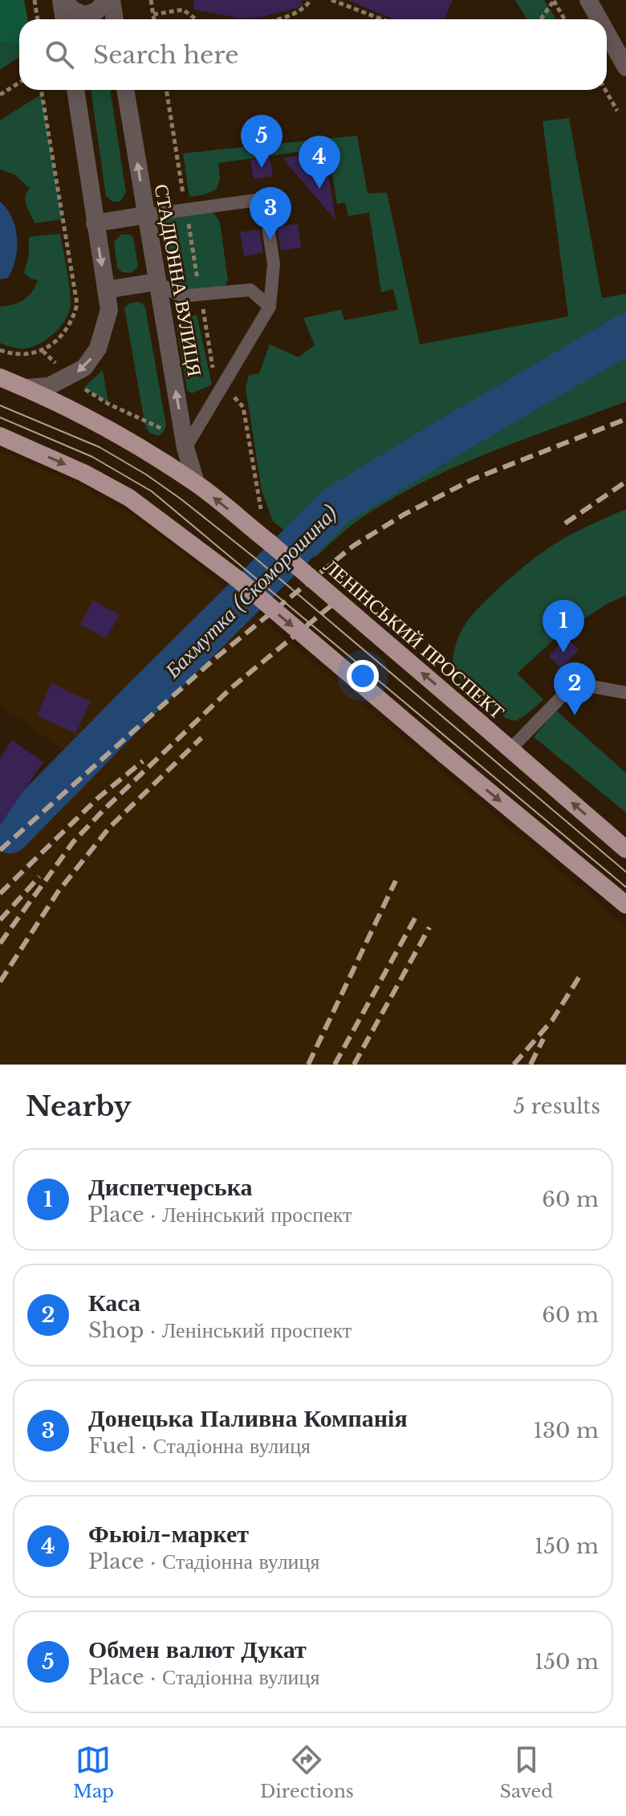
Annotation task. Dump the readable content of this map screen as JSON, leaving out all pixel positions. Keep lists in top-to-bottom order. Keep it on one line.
{"streets":{"main road":["ЛЕНІНСЬКИЙ ПРОСПЕКТ"],"street":["СТАДІОННА ВУЛИЦЯ"]},"crossings":[["СТАДІОННА ВУЛИЦЯ","ЛЕНІНСЬКИЙ ПРОСПЕКТ"]],"water":["Бахмутка (Скоморошина)"],"page":{"search":"Search here","pins":["5","4","3","1","2"],"heading":["Nearby","5 results"],"list":[{"mark":"1","name":"Диспетчерська","note":"Place · Ленінський проспект","value":"60 m"},{"mark":"2","name":"Каса","note":"Shop · Ленінський проспект","value":"60 m"},{"mark":"3","name":"Донецька Паливна Компанія","note":"Fuel · Стадіонна вулиця","value":"130 m"},{"mark":"4","name":"Фьюіл-маркет","note":"Place · Стадіонна вулиця","value":"150 m"},{"mark":"5","name":"Обмен валют Дукат","note":"Place · Стадіонна вулиця","value":"150 m"}],"nav":["Map","Directions","Saved"]}}
